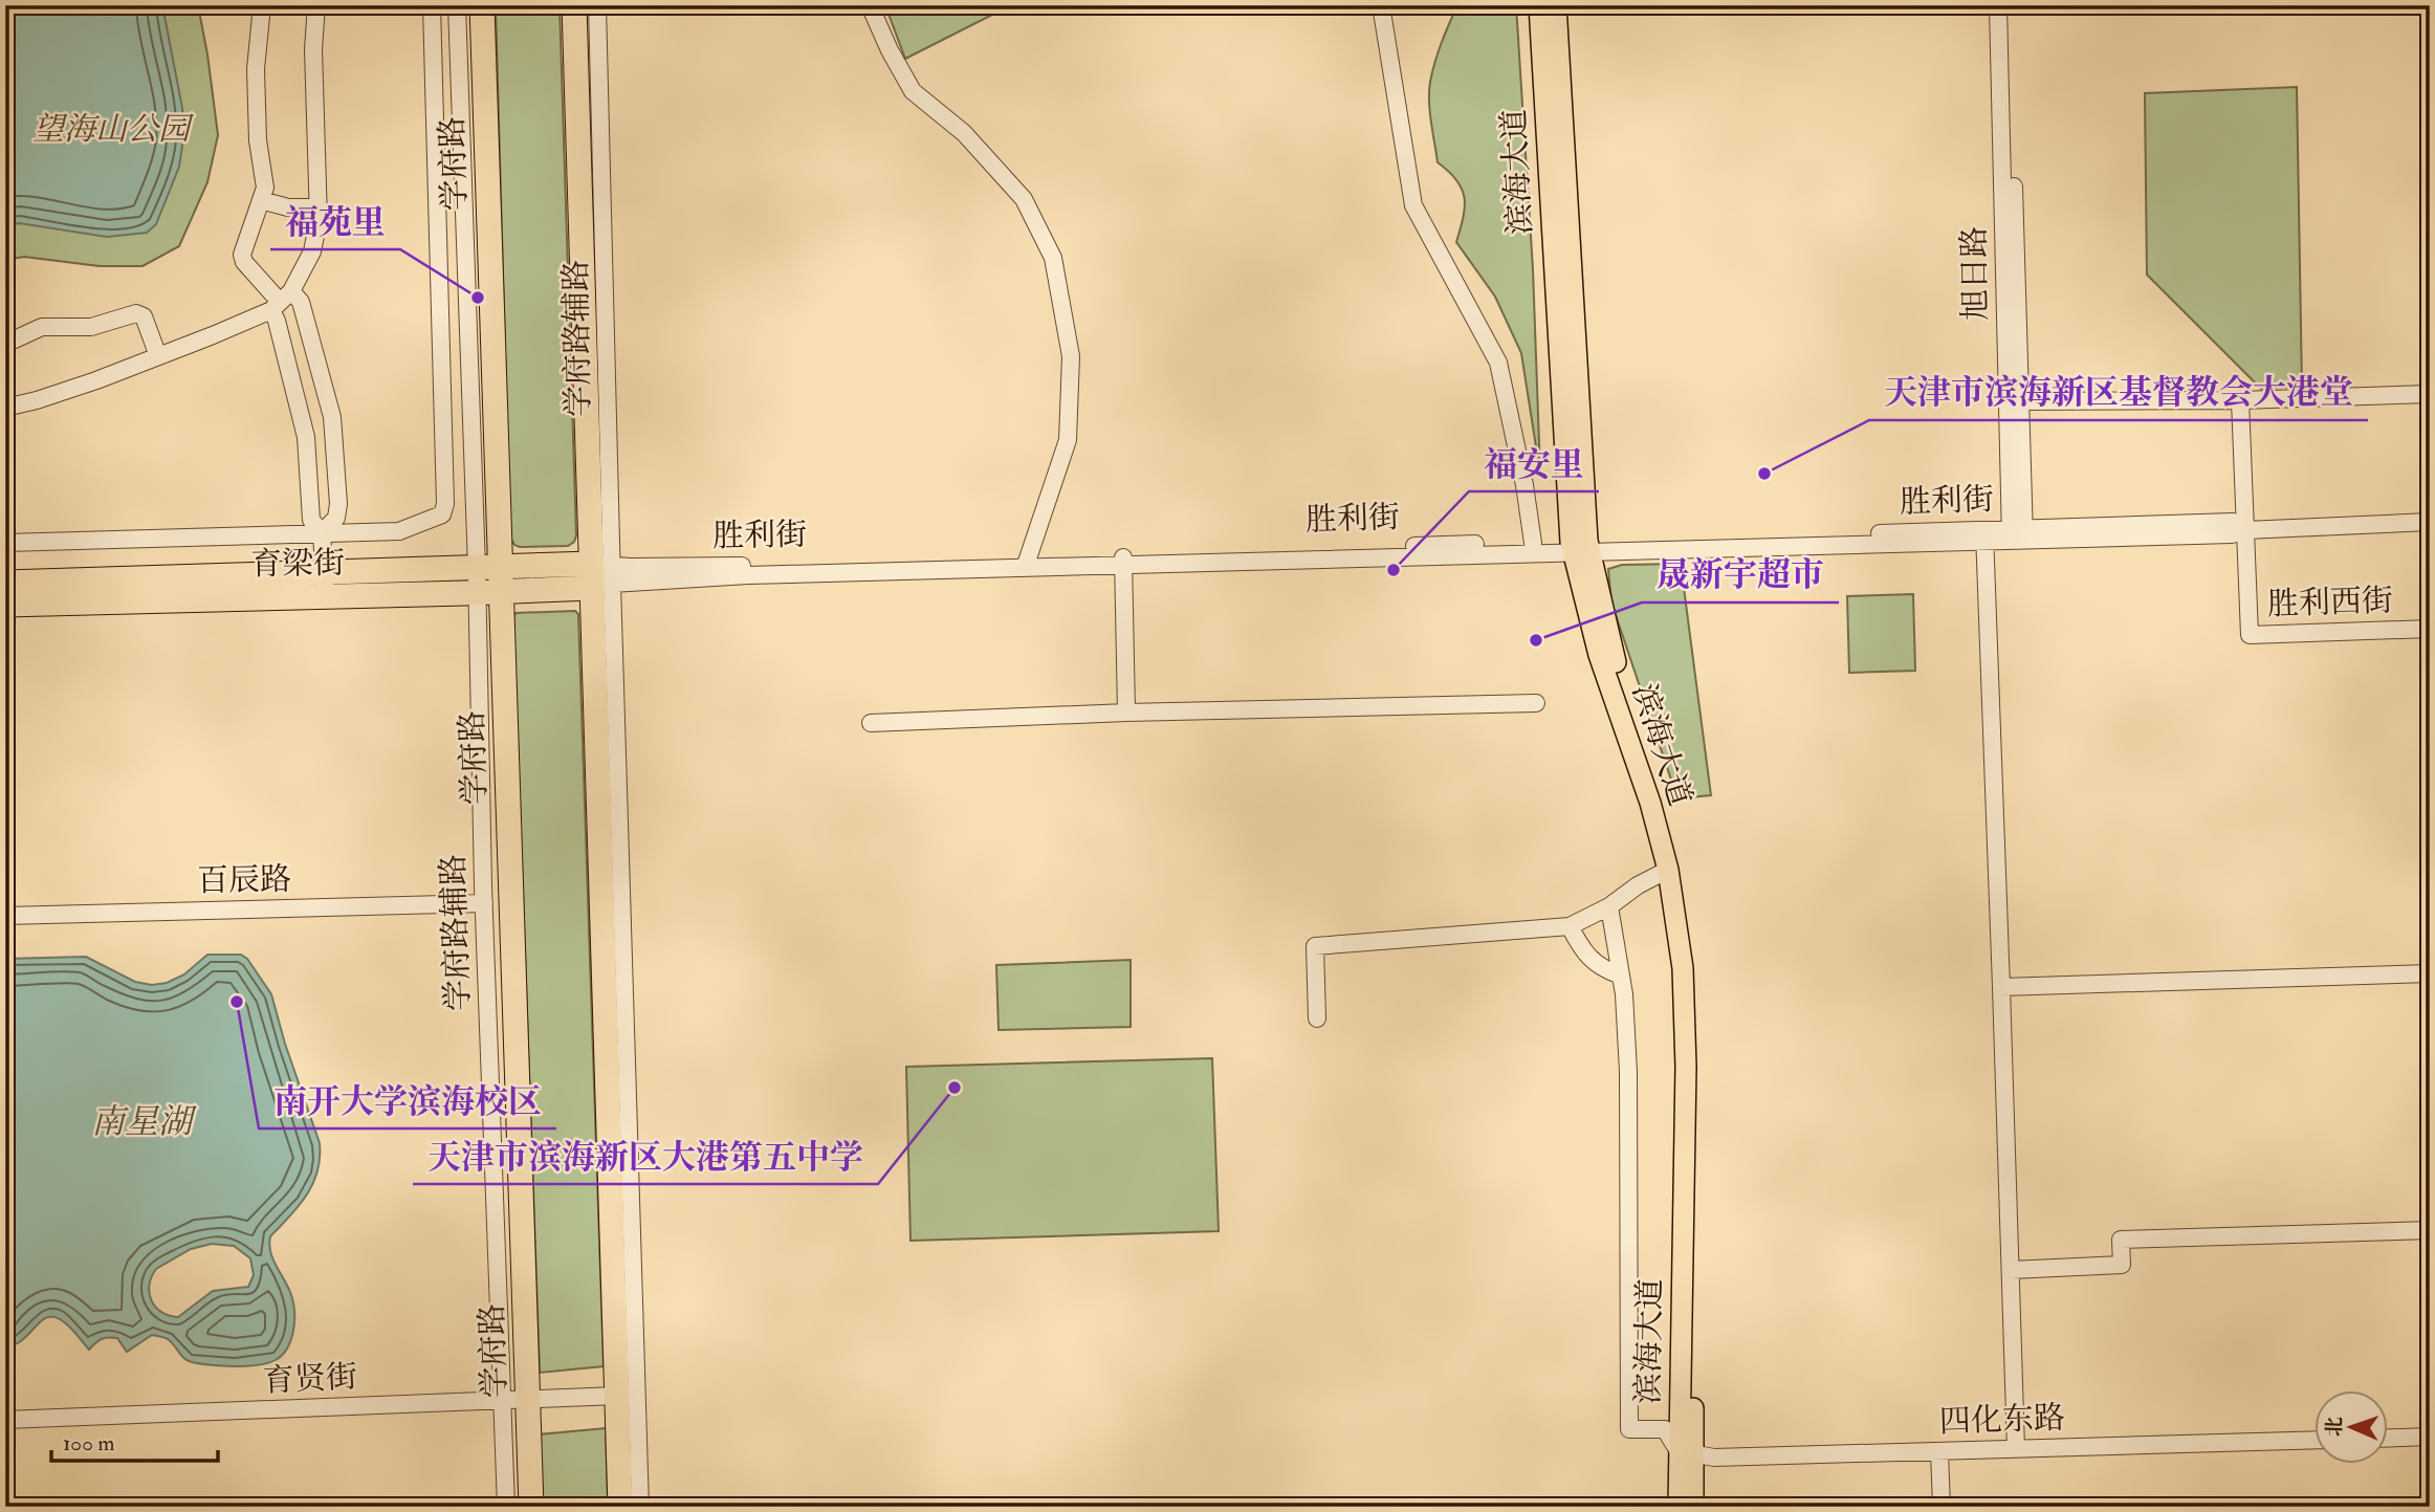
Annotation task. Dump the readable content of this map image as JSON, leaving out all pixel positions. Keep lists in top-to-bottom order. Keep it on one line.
{"streets":{"highway":["学府路","育梁街"],"main road":["滨海大道"],"street":["旭日路","学府路辅路","胜利街","胜利西街","百辰路","育贤街","四化东路"]},"crossings":[["学府路","学府路辅路"],["学府路","育梁街"],["学府路","育贤街"],["滨海大道","胜利街"],["滨海大道","四化东路"],["旭日路","胜利街"],["学府路辅路","胜利街"],["学府路辅路","育梁街"],["学府路辅路","百辰路"],["学府路辅路","育贤街"],["胜利街","育梁街"],["胜利街","胜利西街"]],"water":["南星湖"],"parks":["望海山公园"],"places":["福苑里","天津市滨海新区基督教会大港堂","福安里","晟新宇超市","南开大学滨海校区","天津市滨海新区大港第五中学"],"scale_bar":"100 m","north":"left"}
